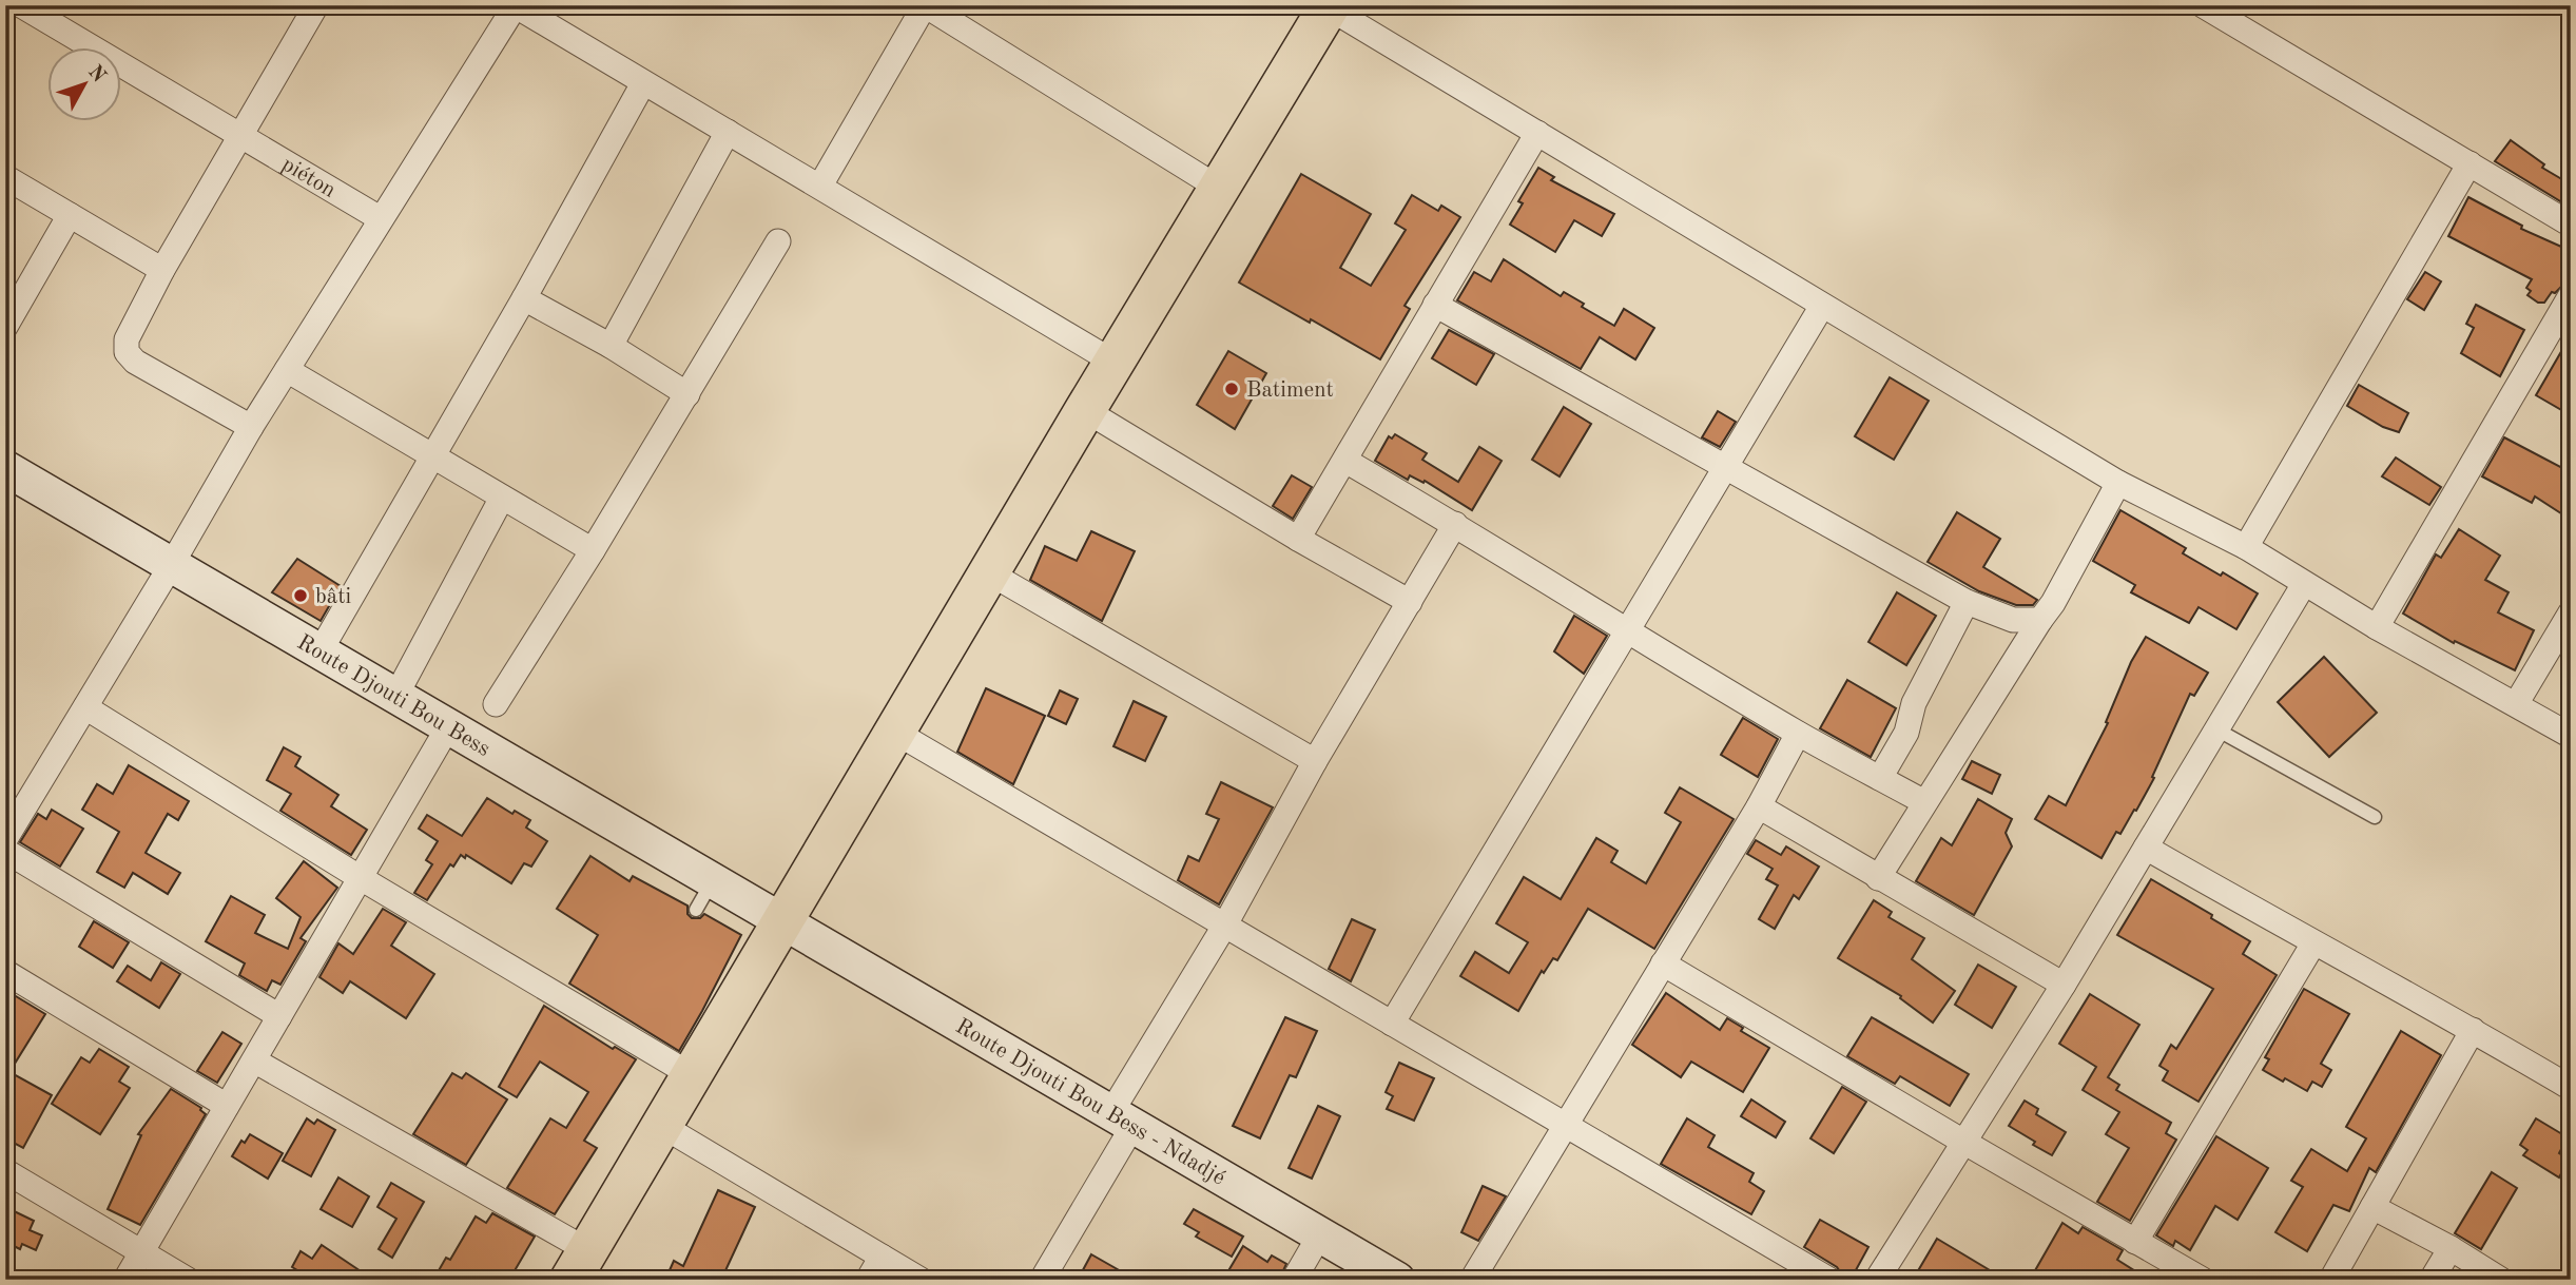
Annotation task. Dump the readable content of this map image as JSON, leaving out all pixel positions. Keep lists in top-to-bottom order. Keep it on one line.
{"streets":{"main road":["Route Djouti Bou Bess","Route Djouti Bou Bess - Ndadjé"],"street":["piéton"]},"crossings":[["Route Djouti Bou Bess","Route Djouti Bou Bess - Ndadjé"]],"places":["Batiment","bâti"],"north":"top right"}
